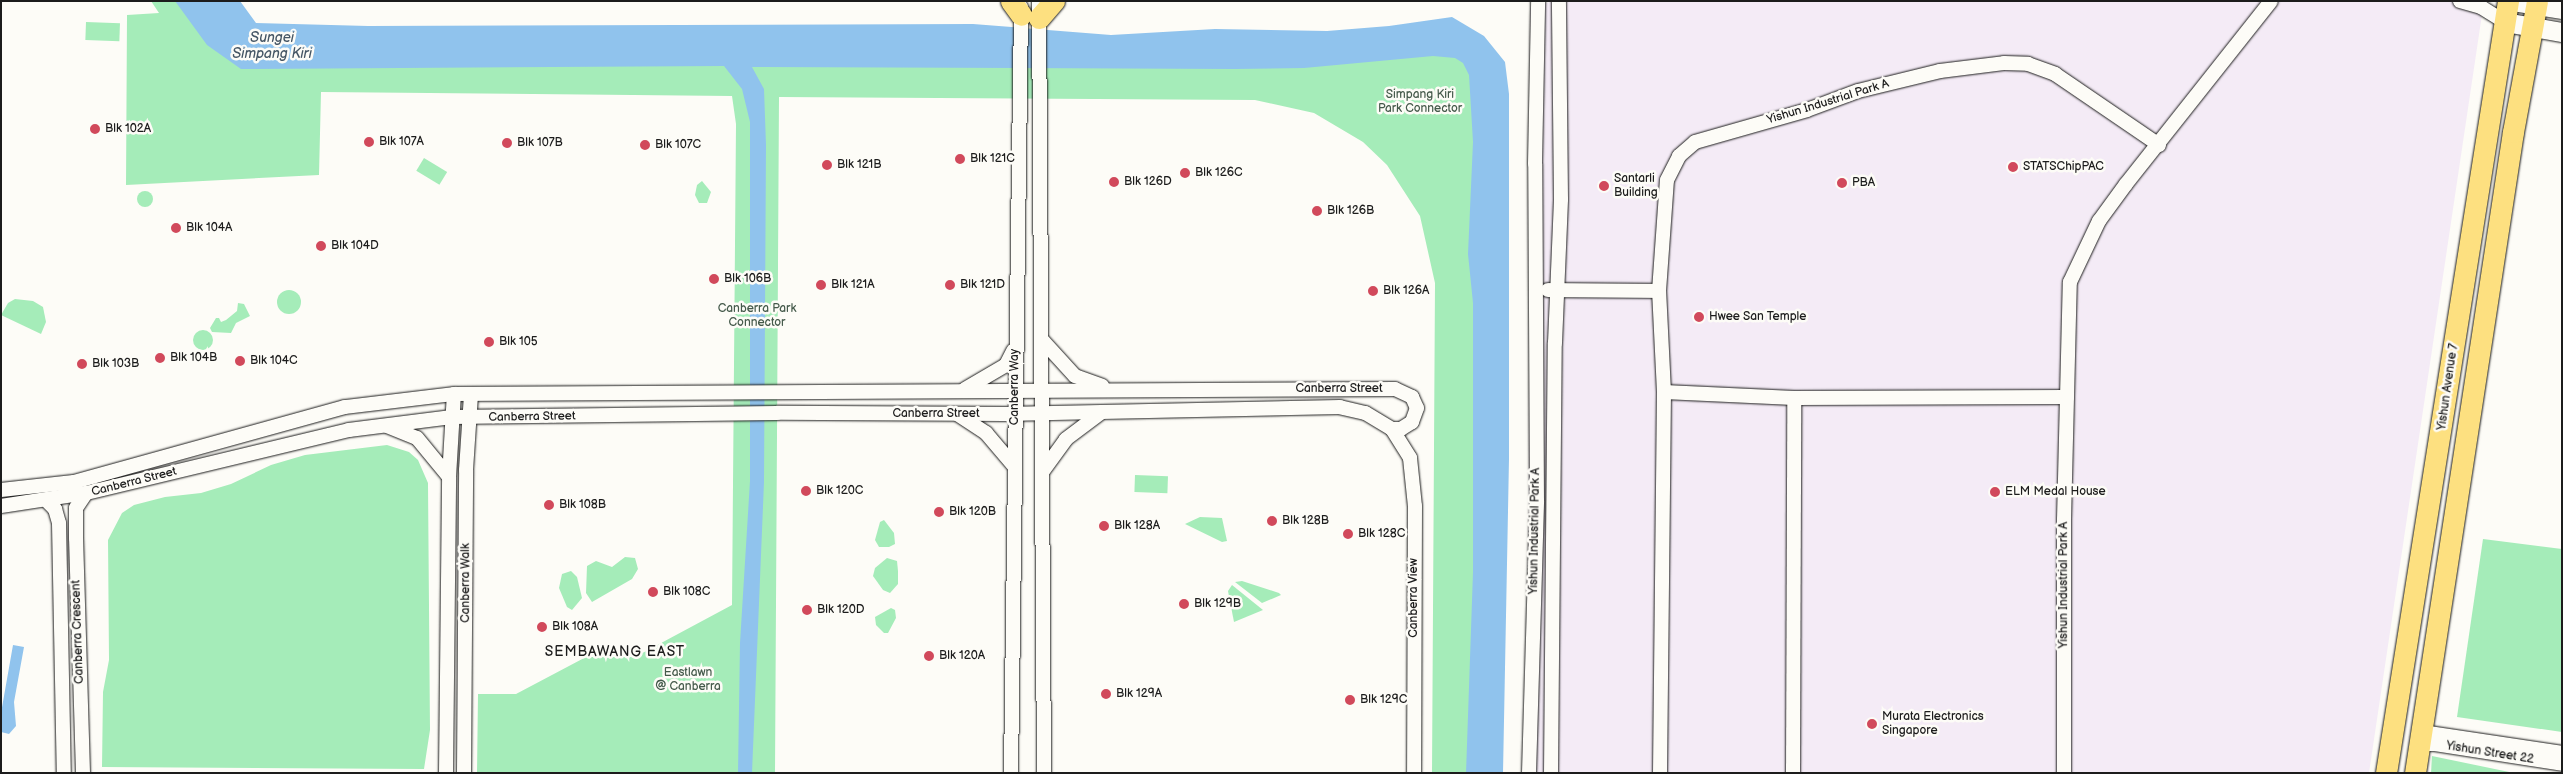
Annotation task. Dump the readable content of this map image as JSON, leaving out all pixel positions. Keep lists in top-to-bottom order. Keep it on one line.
{"streets":{"main road":["Yishun Avenue 7"],"street":["Yishun Industrial Park A","Canberra Way","Canberra Street","Canberra Walk","Canberra View","Canberra Crescent","Yishun Street 22"]},"crossings":[["Canberra Way","Canberra Street"],["Yishun Avenue 7","Yishun Street 22"],["Canberra Street","Canberra Walk"],["Canberra Street","Canberra View"],["Canberra Street","Canberra Crescent"]],"districts":["SEMBAWANG EAST"],"water":["Sungei Simpang Kiri"],"parks":["Simpang Kiri Park Connector","Canberra Park Connector","Eastlawn @ Canberra"],"places":["Blk 102A","Blk 107A","Blk 107B","Blk 107C","Blk 121C","Blk 121B","STATSChipPAC","Blk 126C","Blk 126D","PBA","Santarli Building","Blk 126B","Blk 104A","Blk 104D","Blk 106B","Blk 121A","Blk 121D","Blk 126A","Hwee San Temple","Blk 105","Blk 104B","Blk 104C","Blk 103B","Blk 120C","ELM Medal House","Blk 108B","Blk 120B","Blk 128B","Blk 128A","Blk 128C","Blk 108C","Blk 129B","Blk 120D","Blk 108A","Blk 120A","Blk 129A","Blk 129C","Murata Electronics Singapore"]}
